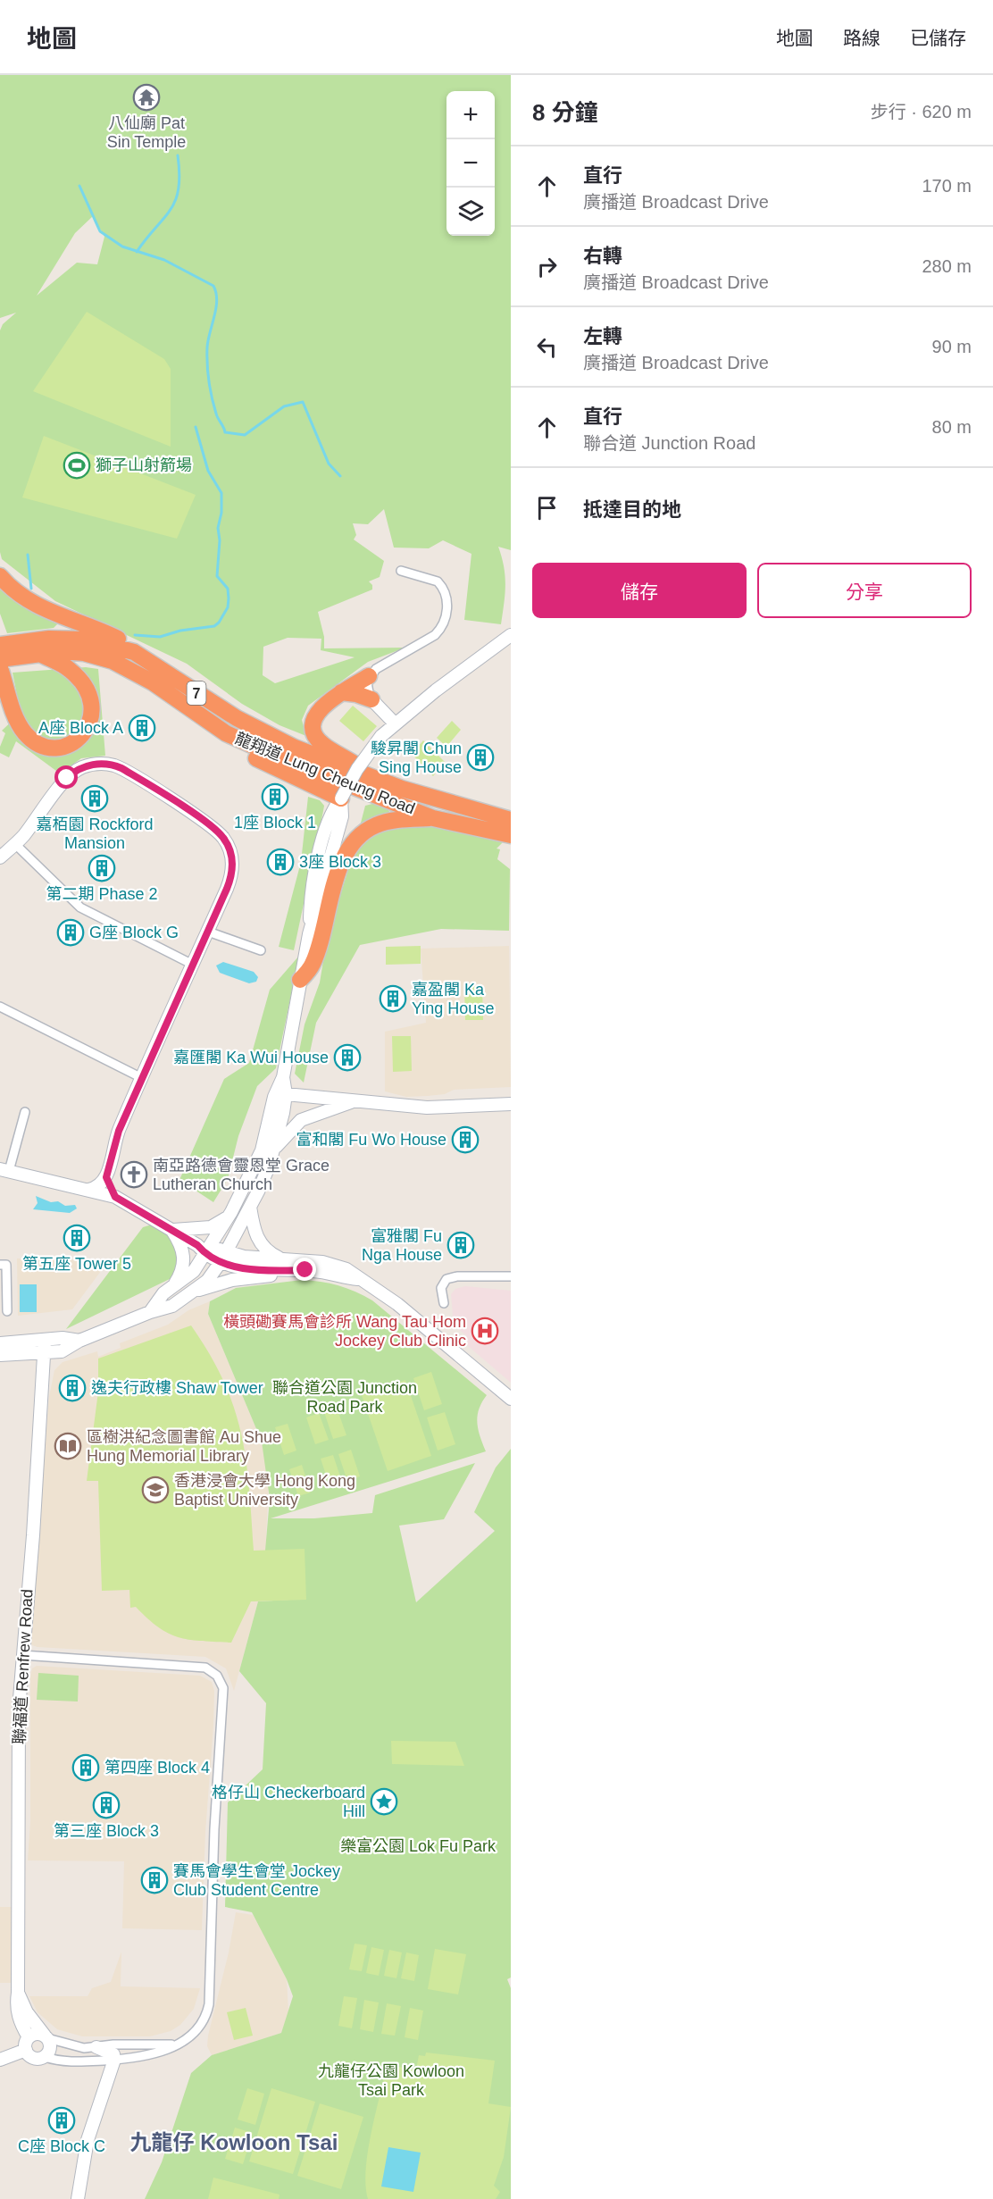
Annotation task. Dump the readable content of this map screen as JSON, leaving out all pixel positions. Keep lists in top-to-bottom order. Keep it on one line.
{"streets":{"highway":["7","龍翔道 Lung Cheung Road"],"street":["聯福道 Renfrew Road"]},"districts":["九龍仔 Kowloon Tsai"],"parks":["聯合道公園 Junction Road Park","樂富公園 Lok Fu Park","九龍仔公園 Kowloon Tsai Park"],"places":{"temple":["八仙廟 Pat Sin Temple"],"sports":["獅子山射箭場"],"building":["A座 Block A","駿昇閣 Chun Sing House","1座 Block 1","嘉栢園 Rockford Mansion","3座 Block 3","第二期 Phase 2","G座 Block G","嘉盈閣 Ka Ying House","嘉匯閣 Ka Wui House","富和閣 Fu Wo House","第五座 Tower 5","富雅閣 Fu Nga House","逸夫行政樓 Shaw Tower","第四座 Block 4","第三座 Block 3","賽馬會學生會堂 Jockey Club Student Centre","C座 Block C"],"church":["南亞路德會靈恩堂 Grace Lutheran Church"],"hospital":["橫頭磡賽馬會診所 Wang Tau Hom Jockey Club Clinic"],"library":["區樹洪紀念圖書館 Au Shue Hung Memorial Library"],"school or university":["香港浸會大學 Hong Kong Baptist University"],"place":["格仔山 Checkerboard Hill"]},"page":{"header":"地圖","nav":["地圖","路線","已儲存"],"heading":["8 分鐘","步行 · 620 m"],"map_buttons":["+","−"],"list":[["直行","廣播道 Broadcast Drive","170 m"],["右轉","廣播道 Broadcast Drive","280 m"],["左轉","廣播道 Broadcast Drive","90 m"],["直行","聯合道 Junction Road","80 m"],"抵達目的地"],"buttons":["儲存","分享"]}}
